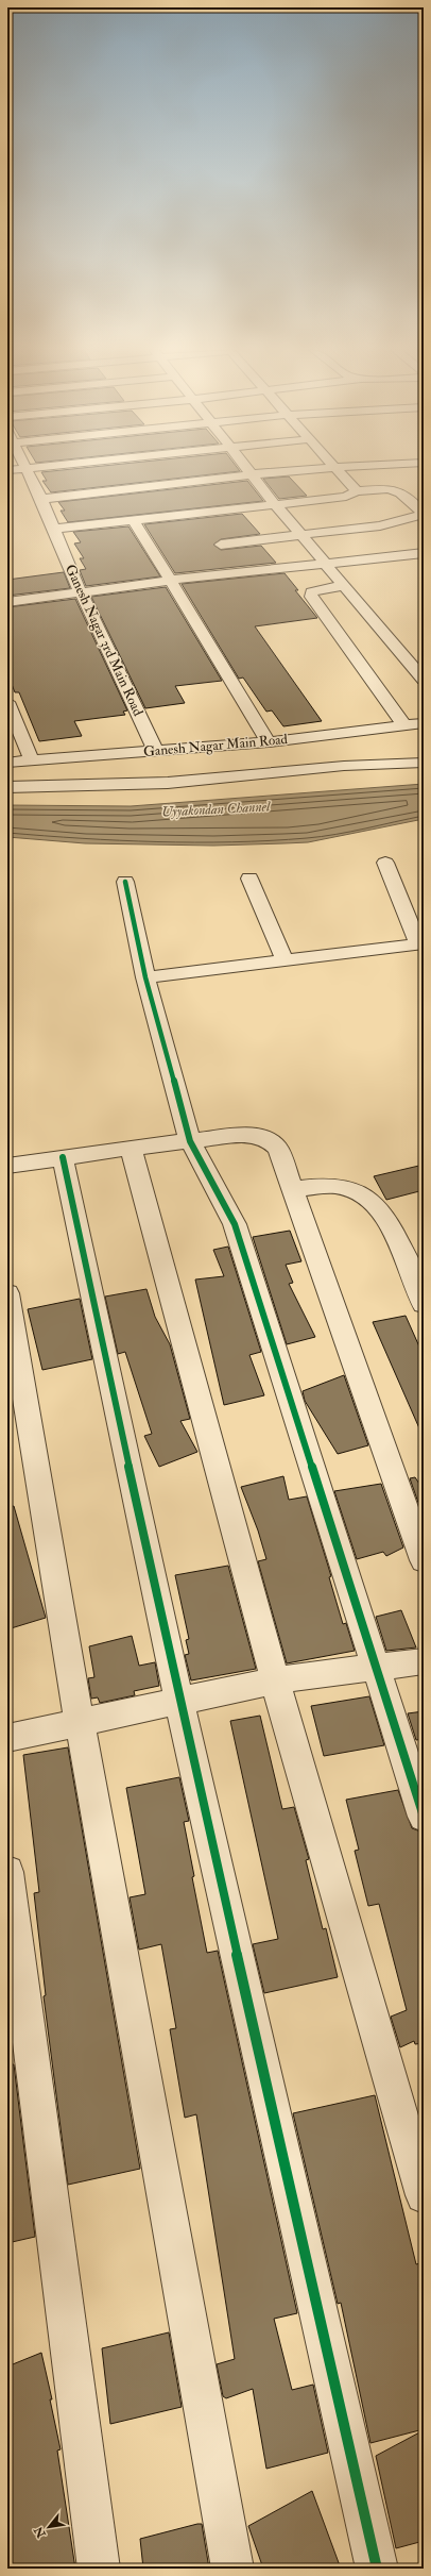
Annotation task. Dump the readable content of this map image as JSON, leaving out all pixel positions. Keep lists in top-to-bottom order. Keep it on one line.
{"streets":{"street":["Ganesh Nagar 3rd Main Road","Ganesh Nagar Main Road"]},"crossings":[["Ganesh Nagar 3rd Main Road","Ganesh Nagar Main Road"]],"water":["Uyyakondan Channel"],"north":"bottom left"}
